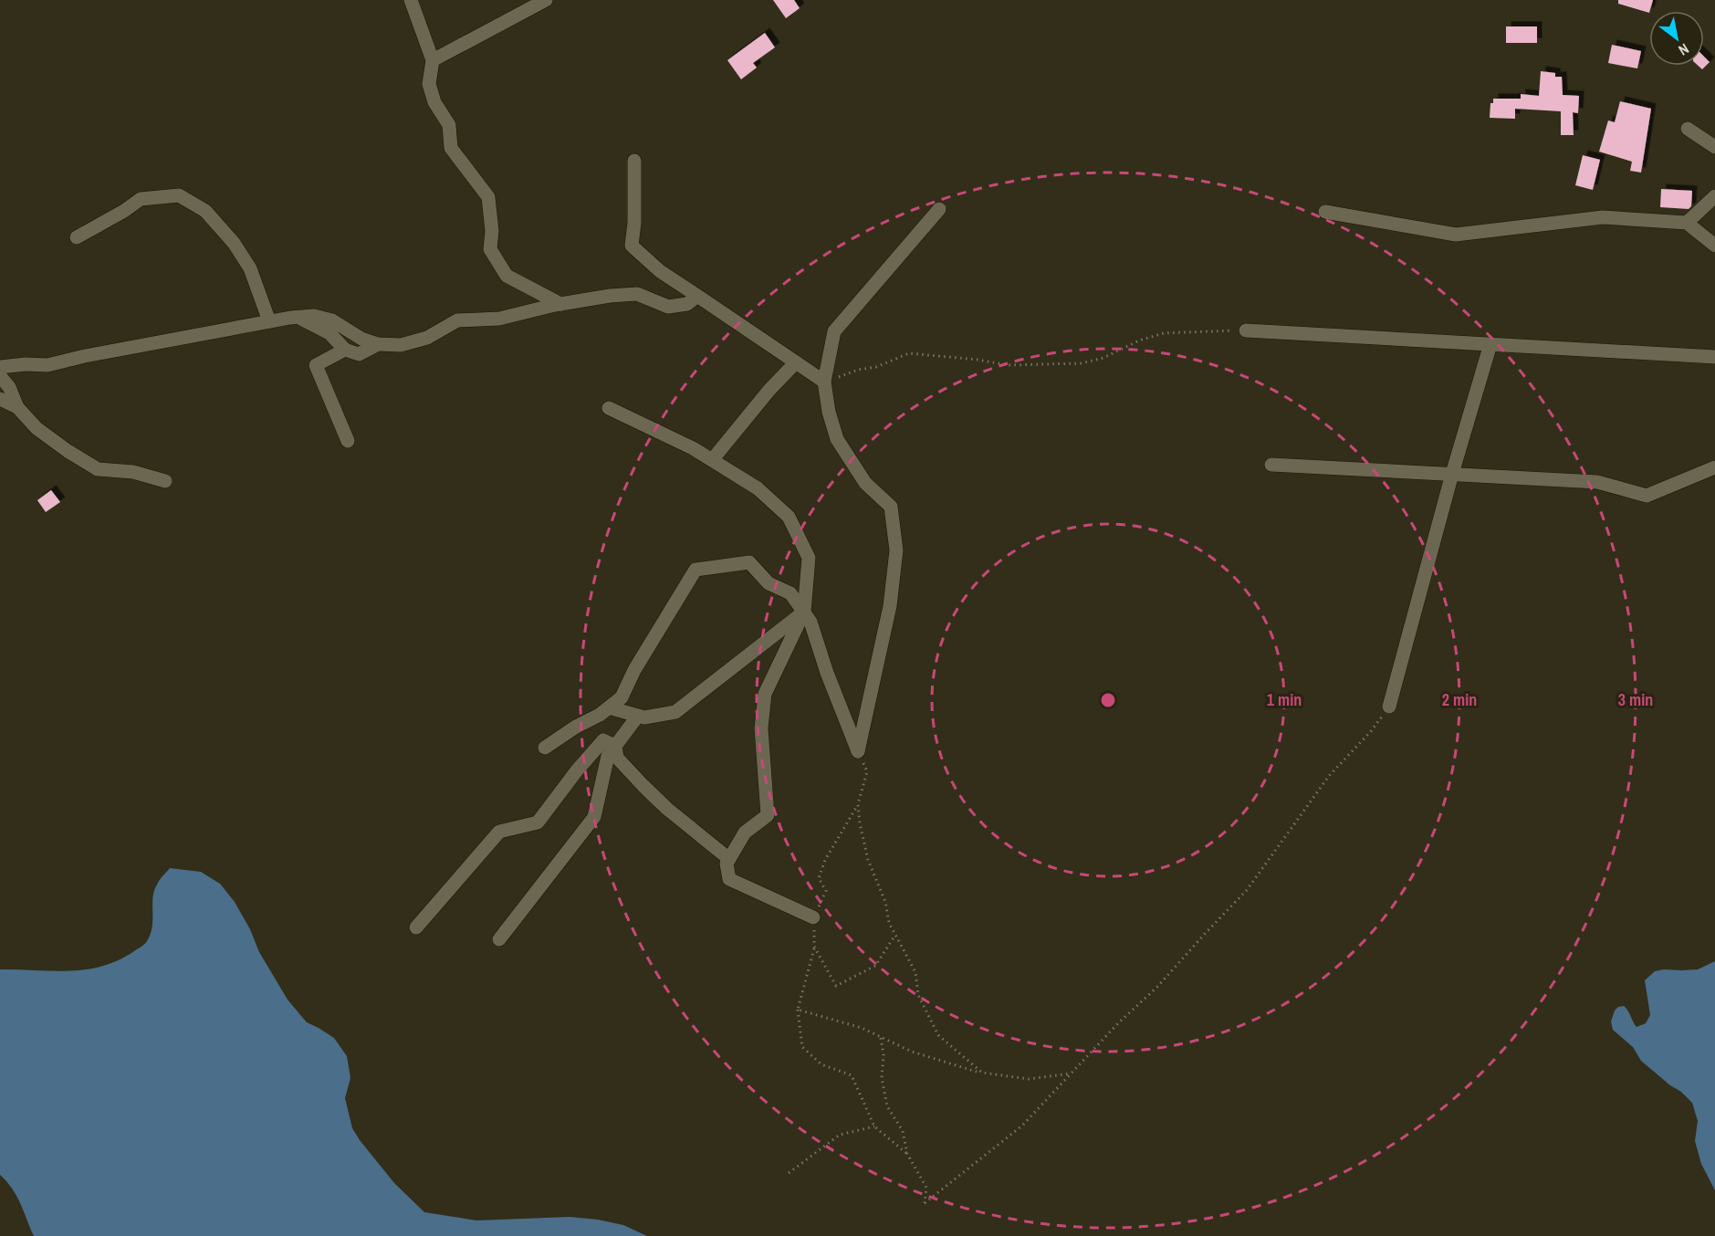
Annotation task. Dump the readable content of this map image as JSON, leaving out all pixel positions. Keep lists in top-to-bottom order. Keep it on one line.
{"north":"bottom right","rings":["1 min","2 min","3 min"]}
